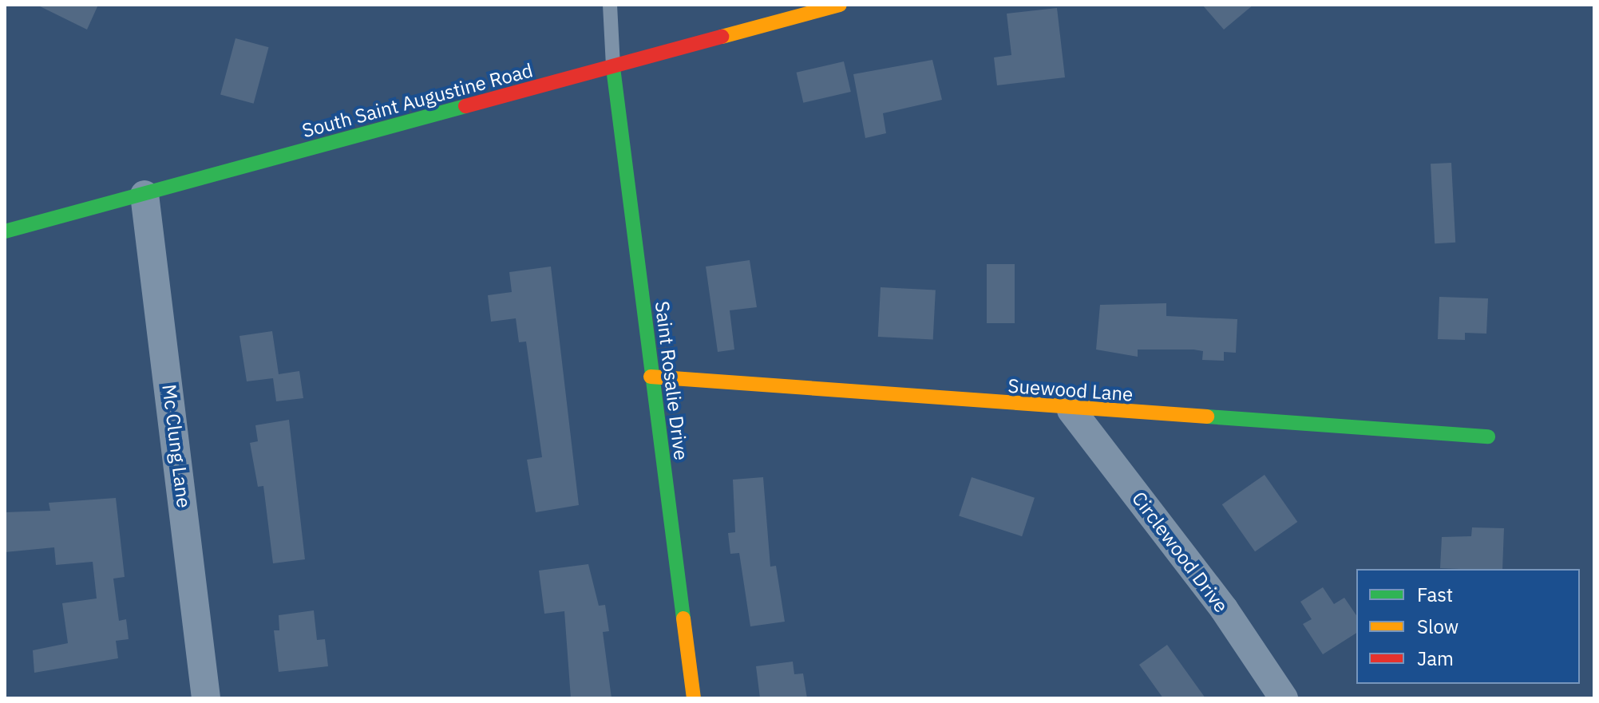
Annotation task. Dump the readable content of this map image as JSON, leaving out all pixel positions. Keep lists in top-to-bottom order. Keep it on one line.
{"streets":{"street":["South Saint Augustine Road","Saint Rosalie Drive","Suewood Lane","Mc Clung Lane","Circlewood Drive"]},"crossings":[["South Saint Augustine Road","Saint Rosalie Drive"],["South Saint Augustine Road","Mc Clung Lane"],["Saint Rosalie Drive","Suewood Lane"],["Suewood Lane","Circlewood Drive"]],"legend":["Fast","Slow","Jam"]}
